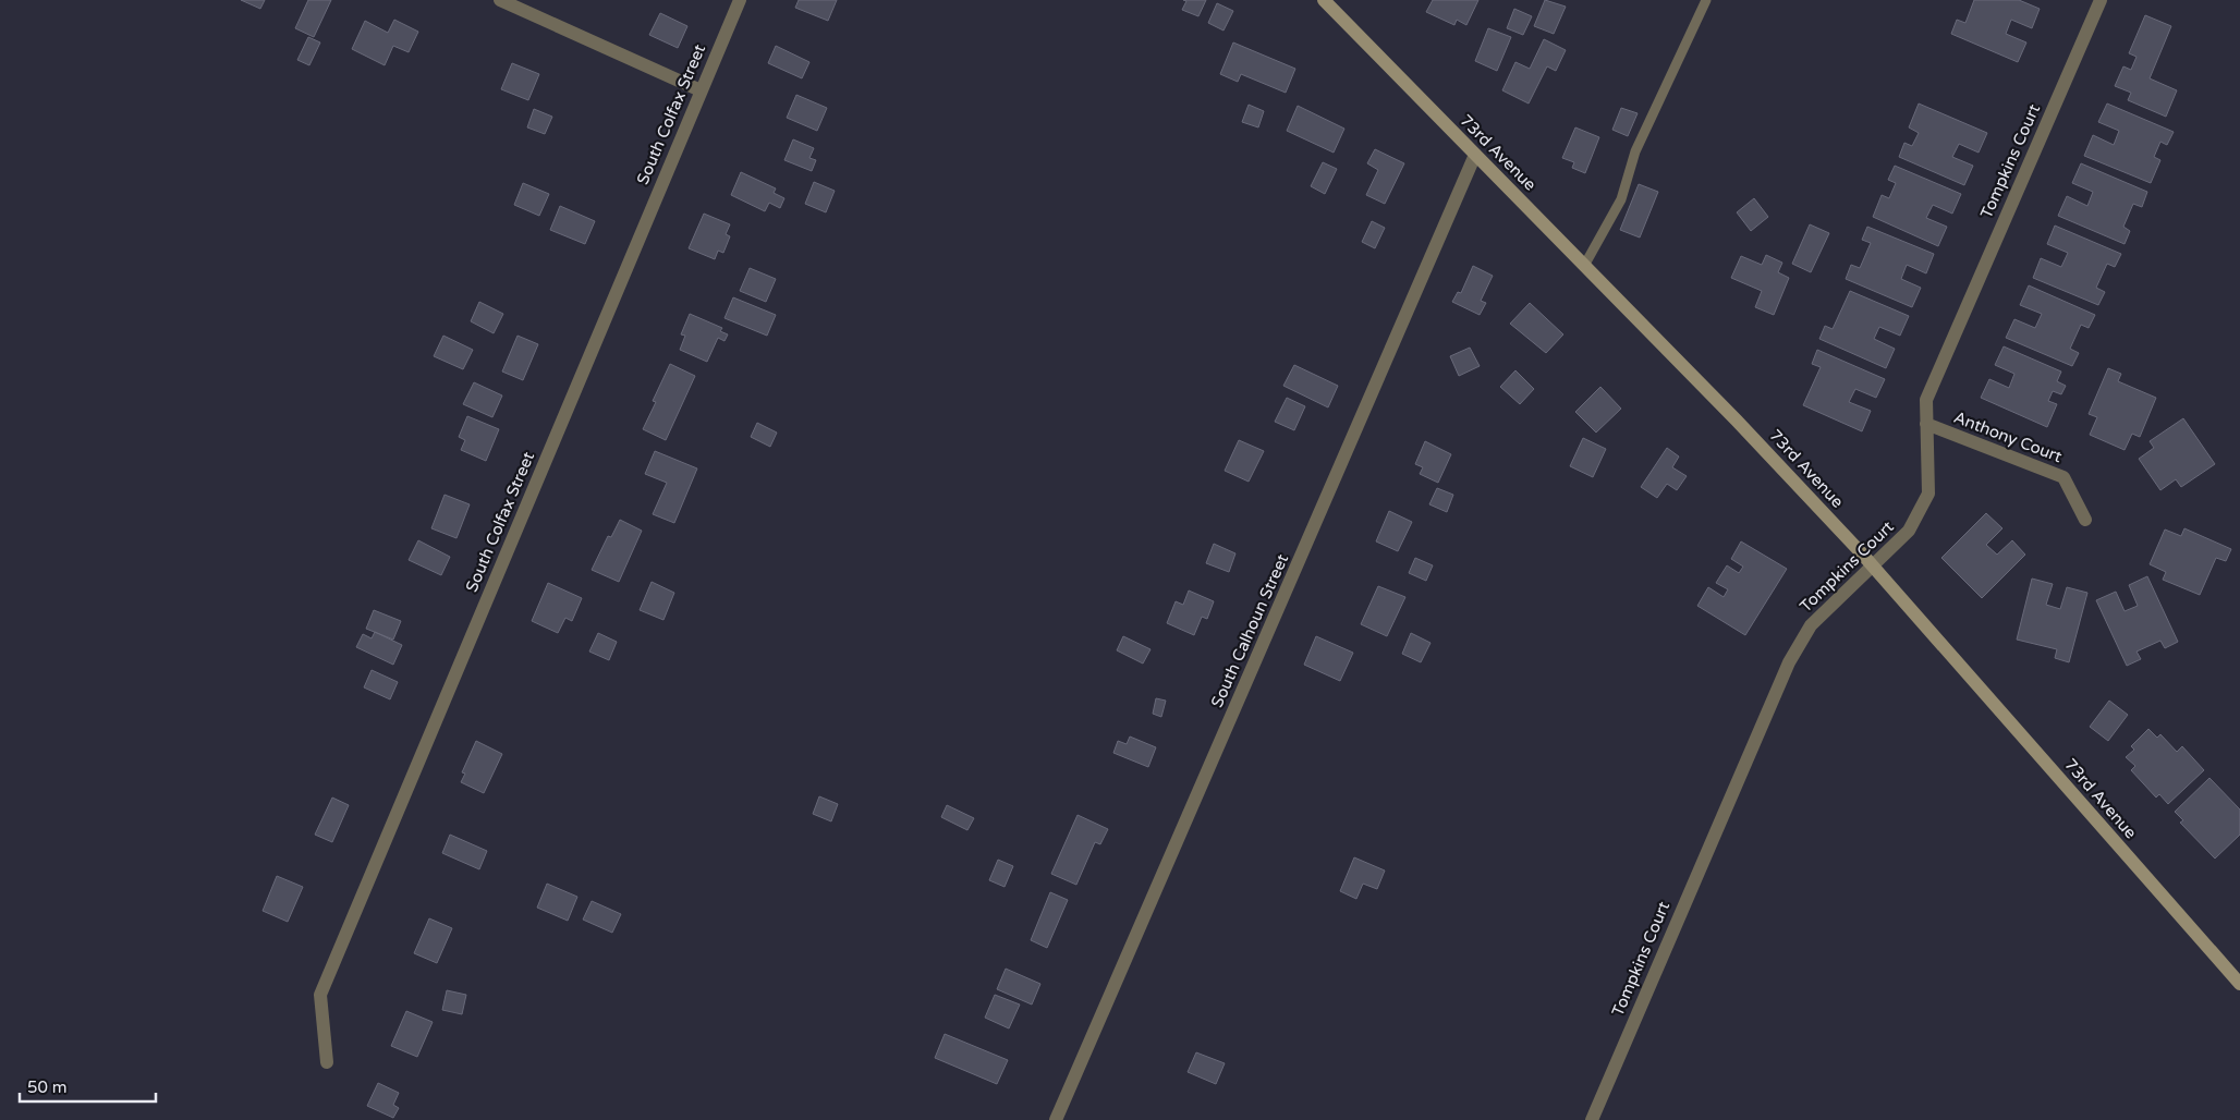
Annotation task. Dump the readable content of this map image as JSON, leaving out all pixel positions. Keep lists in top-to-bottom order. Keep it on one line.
{"streets":{"street":["South Colfax Street","73rd Avenue","Tompkins Court","Anthony Court","South Calhoun Street"]},"crossings":[["73rd Avenue","Tompkins Court"],["73rd Avenue","South Calhoun Street"],["Tompkins Court","Anthony Court"]],"scale_bar":"50 m"}
